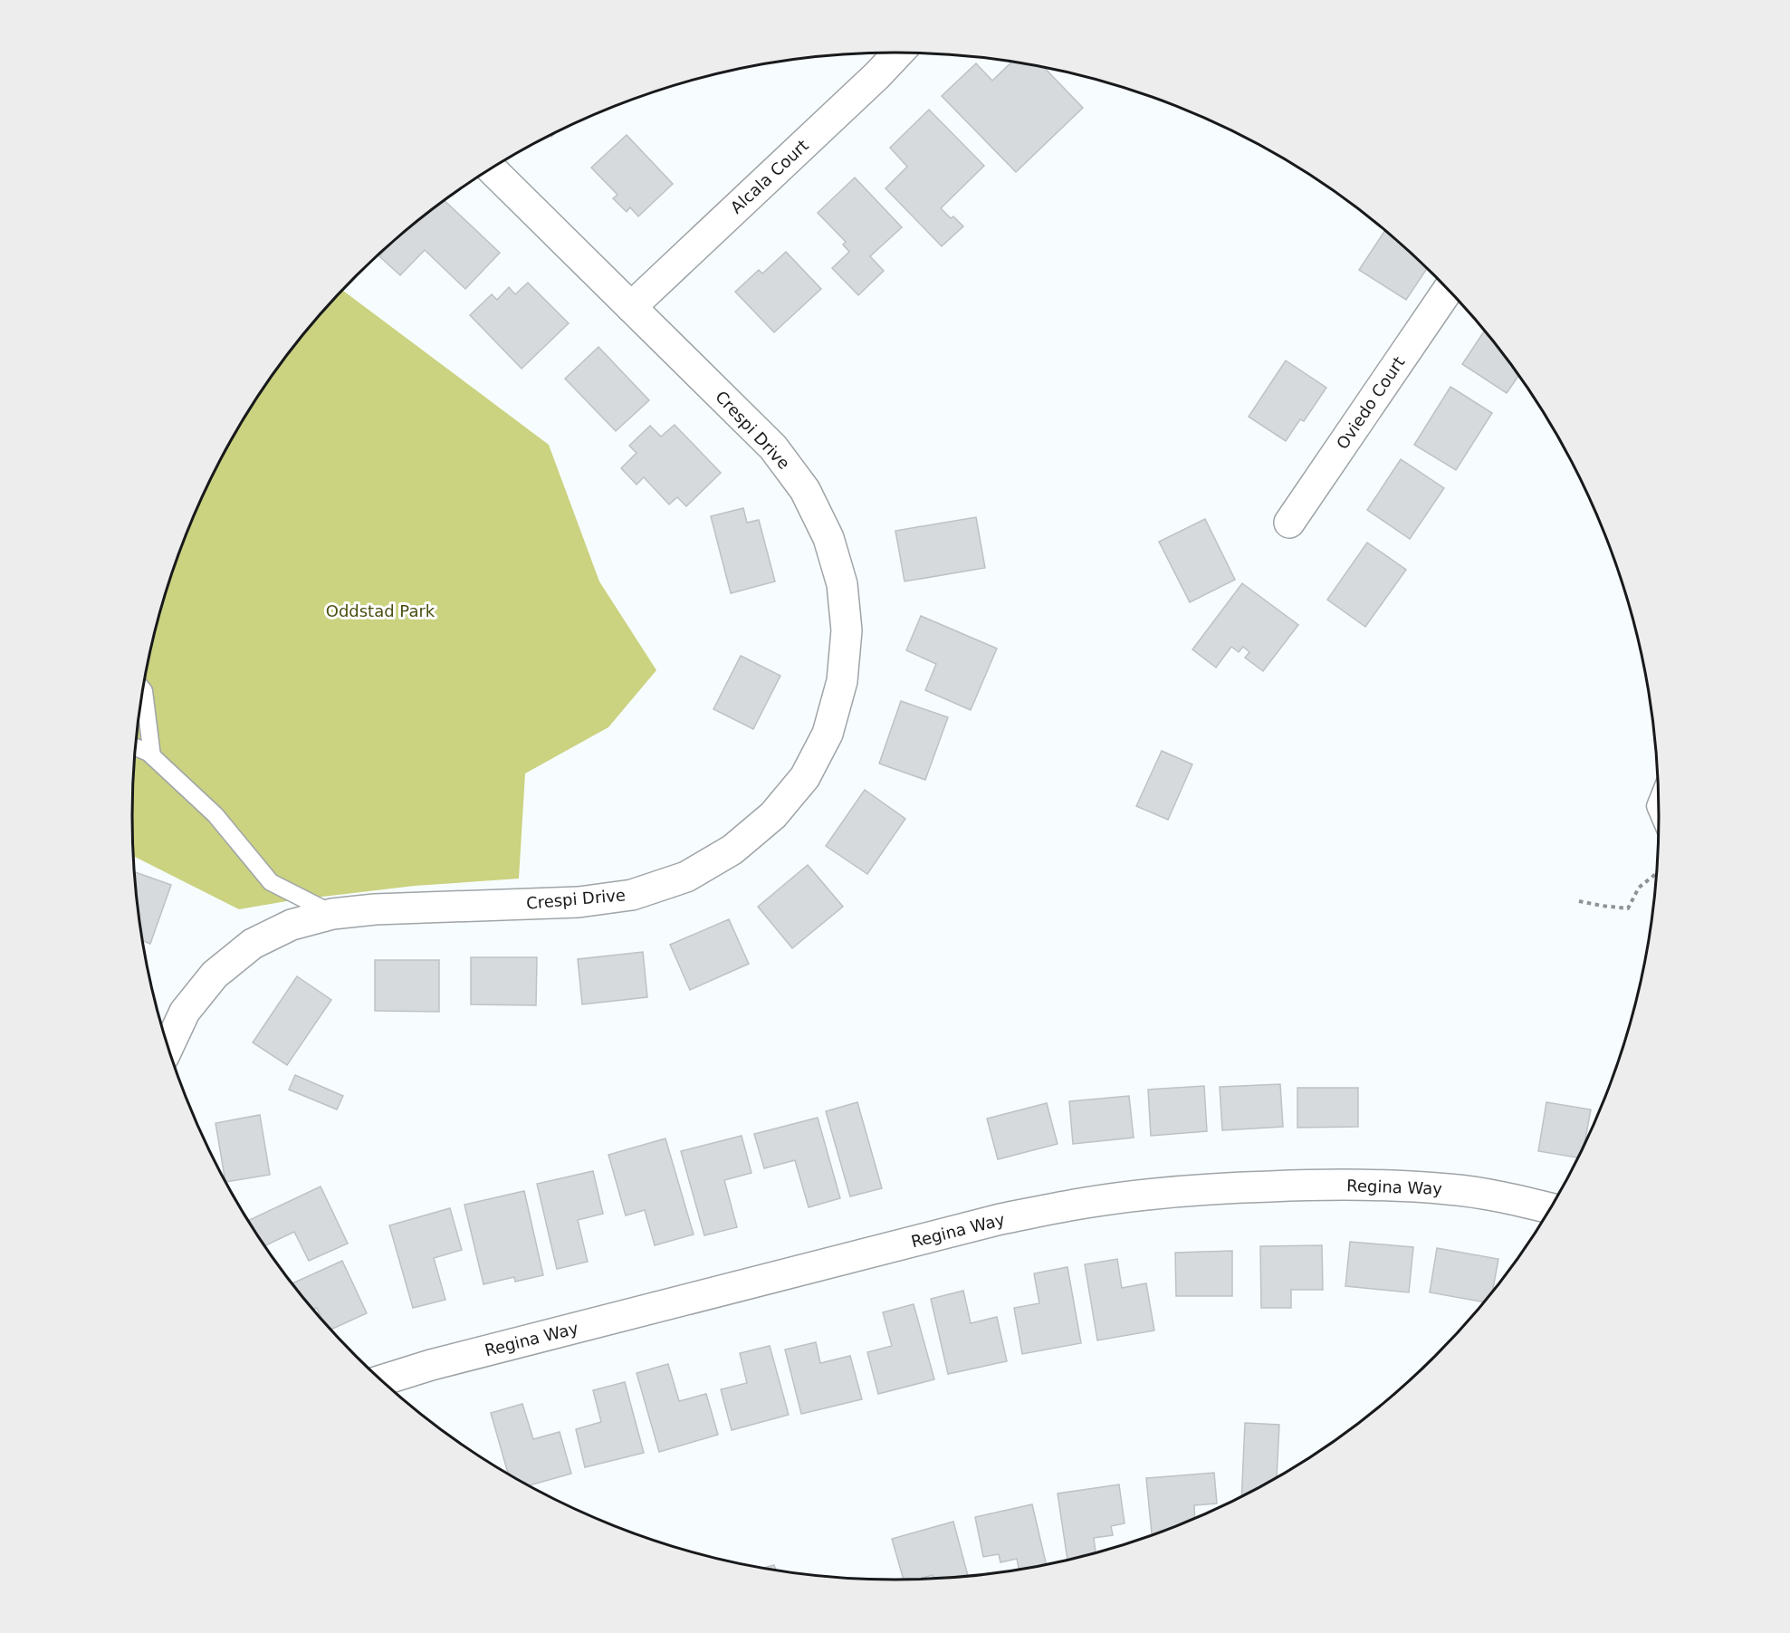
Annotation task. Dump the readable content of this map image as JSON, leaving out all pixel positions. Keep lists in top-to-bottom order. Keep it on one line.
{"streets":{"street":["Alcala Court","Oviedo Court","Crespi Drive","Regina Way"]},"crossings":[["Alcala Court","Crespi Drive"]],"parks":["Oddstad Park"]}
